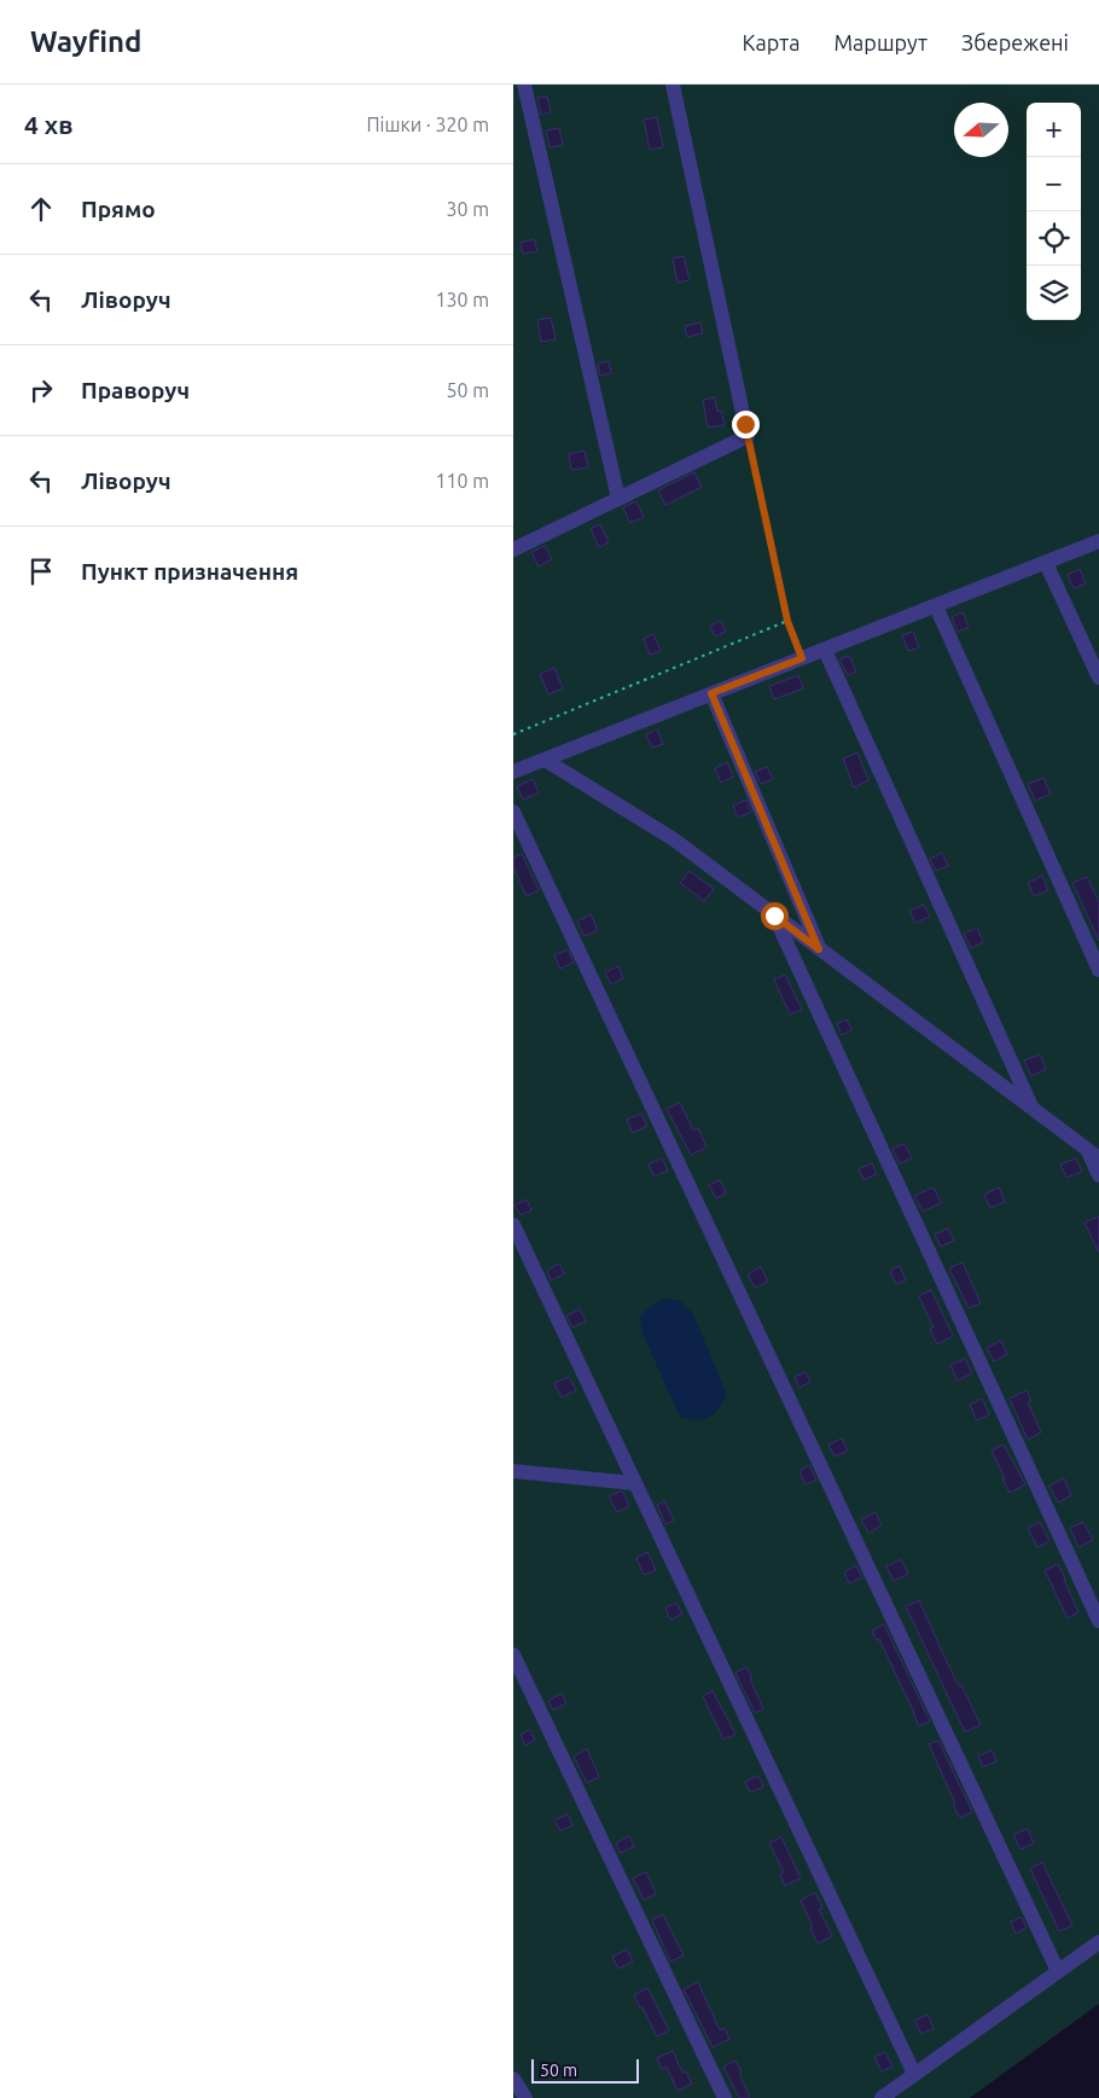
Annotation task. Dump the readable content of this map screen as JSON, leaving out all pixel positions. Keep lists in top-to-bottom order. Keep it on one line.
{"scale_bar":"50 m","north":"left","page":{"header":"Wayfind","nav":["Карта","Маршрут","Збережені"],"heading":["4 хв","Пішки · 320 m"],"map_buttons":["+","−"],"list":[["Прямо","30 m"],["Ліворуч","130 m"],["Праворуч","50 m"],["Ліворуч","110 m"],"Пункт призначення"],"scale":"50 m"}}
